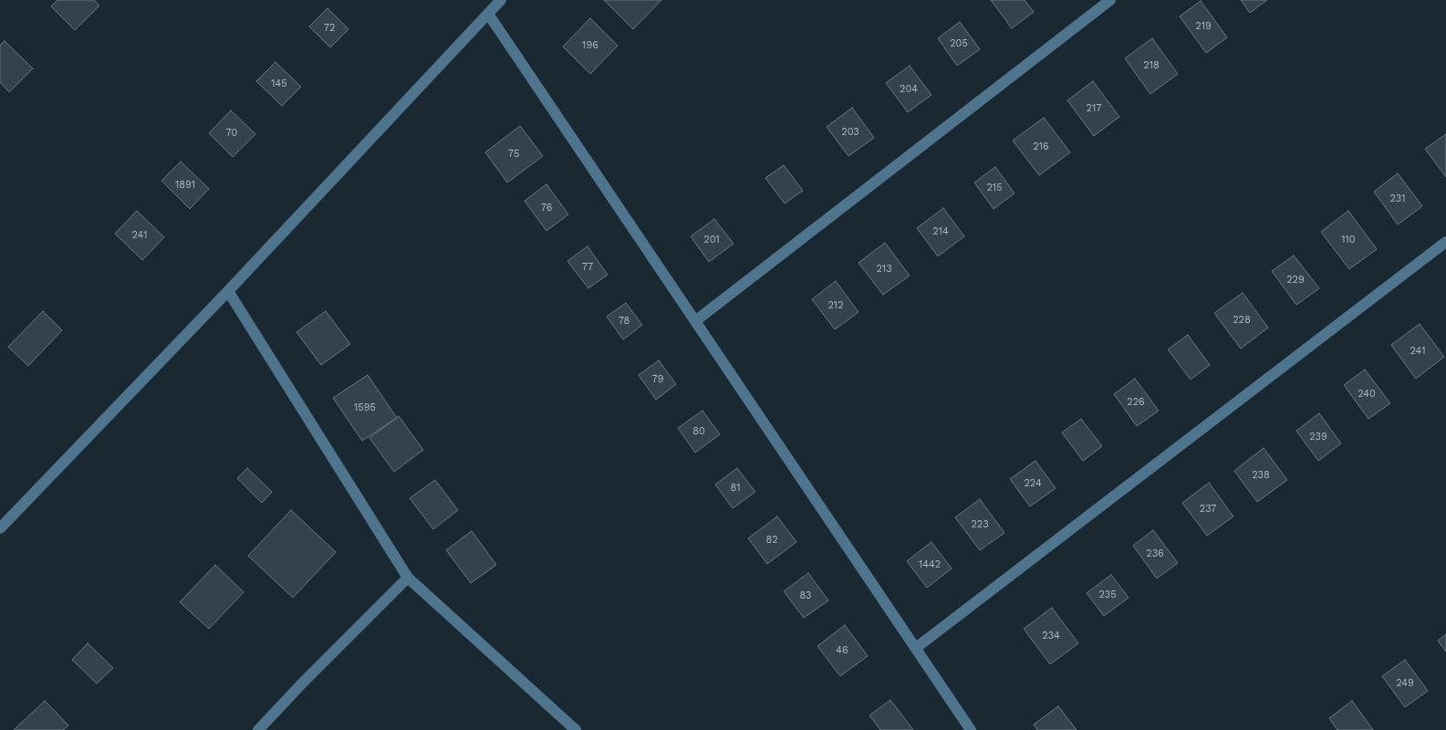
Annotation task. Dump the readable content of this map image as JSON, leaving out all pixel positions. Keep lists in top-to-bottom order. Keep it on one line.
{"house_numbers":["219","72","205","196","218","145","204","217","203","70","216","75","1891","215","231","76","214","241","201","110","77","213","229","212","228","78","241","79","240","226","1595","80","239","238","224","81","237","223","82","236","1442","235","83","234","46","249"]}
